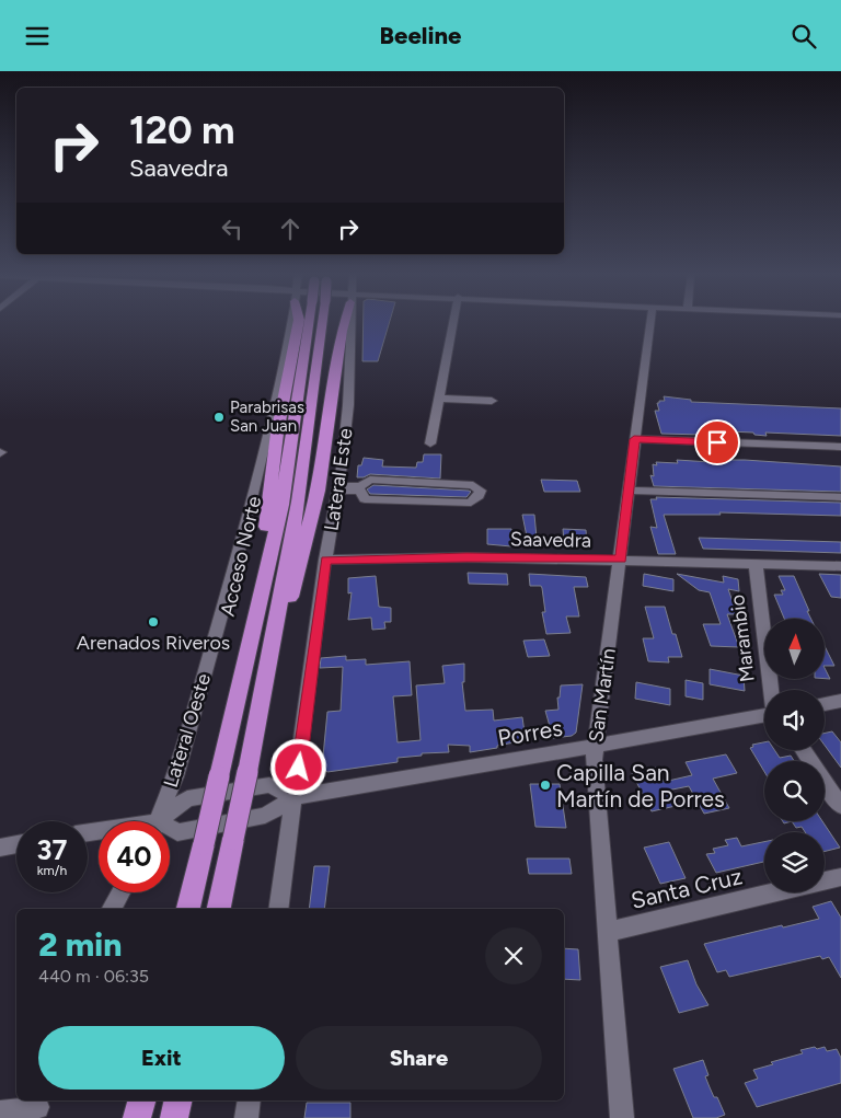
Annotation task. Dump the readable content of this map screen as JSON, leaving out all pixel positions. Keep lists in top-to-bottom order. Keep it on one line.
{"streets":{"highway":["Acceso Norte"],"street":["Lateral Este","Saavedra","Marambio","San Martín","Lateral Oeste","Porres","Santa Cruz"]},"crossings":[["Lateral Este","Saavedra"],["Lateral Este","Porres"],["Saavedra","Marambio"],["Saavedra","San Martín"],["San Martín","Porres"],["San Martín","Santa Cruz"]],"places":["Parabrisas San Juan","Arenados Riveros","Capilla San Martín de Porres"],"north":"top","page":{"header":"Beeline","turn":["120 m","Saavedra"],"speed":"37 km/h","limit":"40","heading":["2 min","440 m · 06:35"],"buttons":["Exit","Share"]}}
